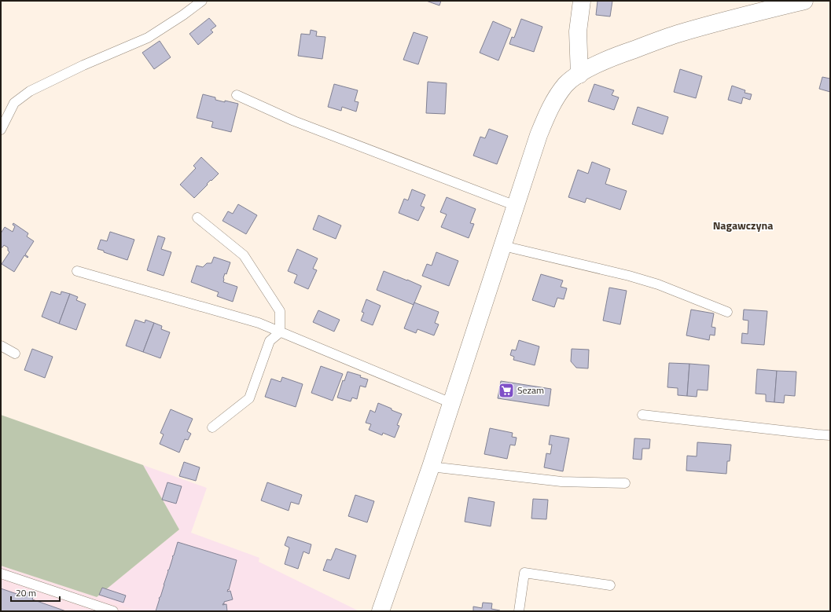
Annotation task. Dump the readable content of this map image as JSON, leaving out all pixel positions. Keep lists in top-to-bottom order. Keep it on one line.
{"districts":["Nagawczyna"],"places":{"supermarket":["Sezam"]},"scale_bar":"20 m"}
